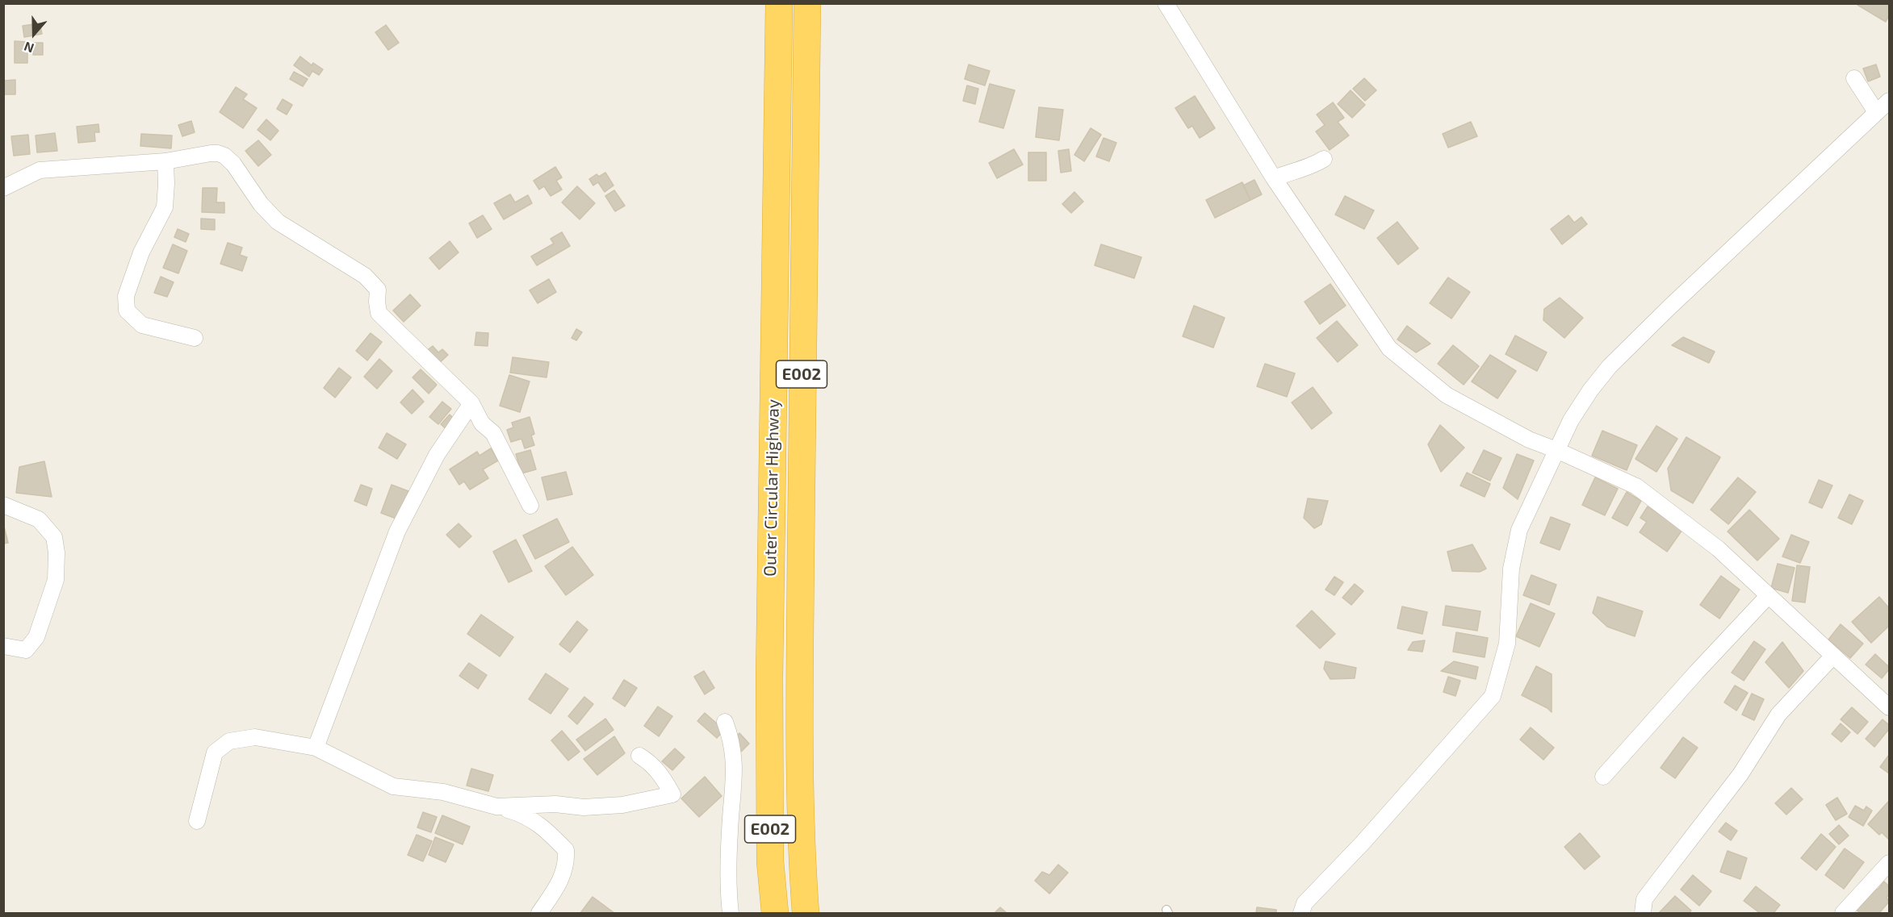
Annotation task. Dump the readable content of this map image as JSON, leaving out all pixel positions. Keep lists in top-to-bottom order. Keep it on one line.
{"streets":{"highway":["E002","Outer Circular Highway"]},"north":"bottom"}
